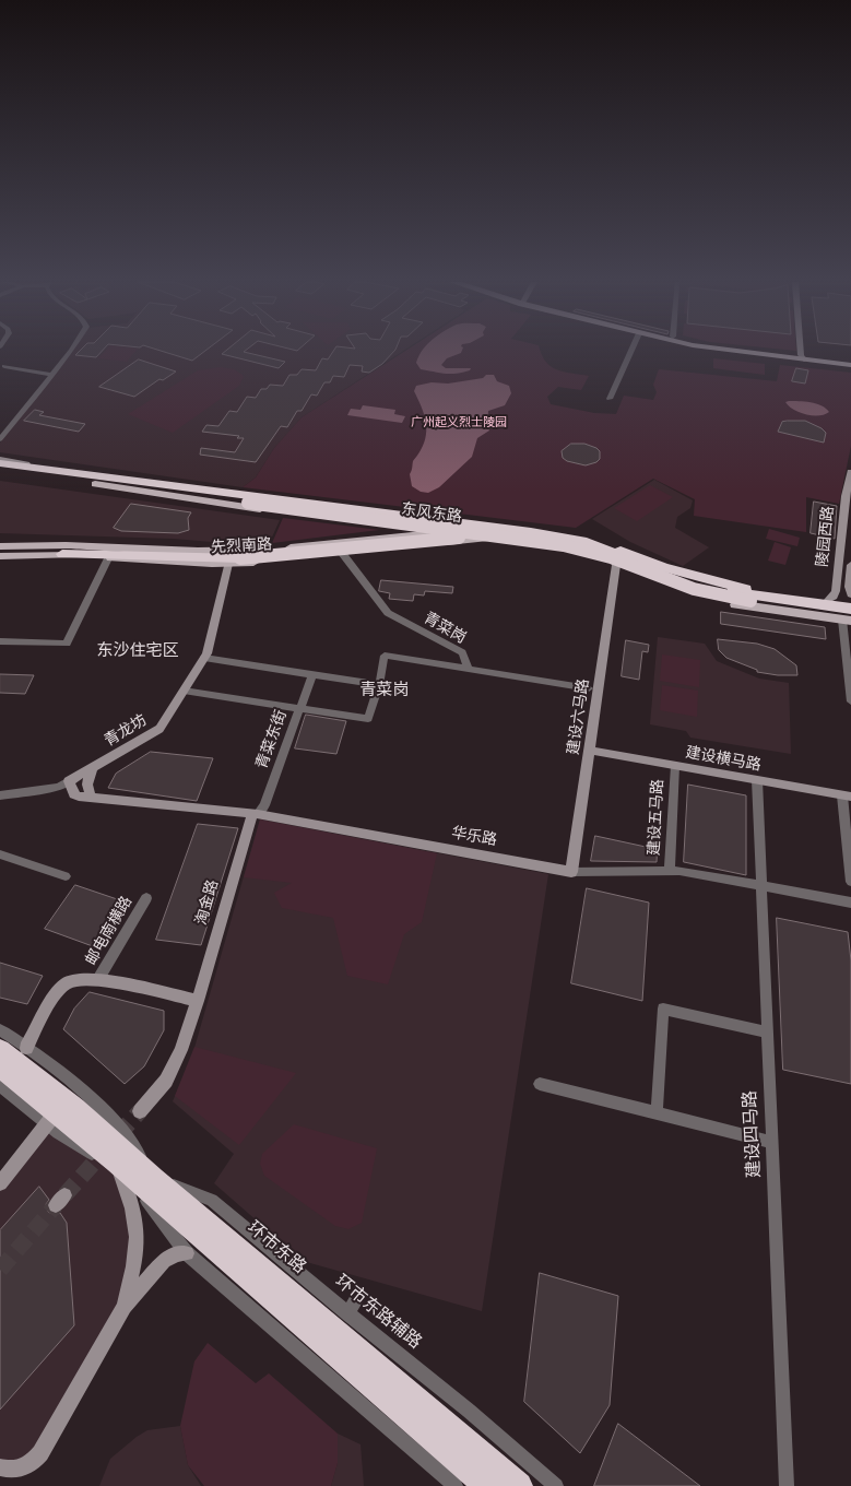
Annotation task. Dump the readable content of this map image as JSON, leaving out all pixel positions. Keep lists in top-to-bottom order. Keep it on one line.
{"streets":{"highway":["东风东路","环市东路"],"main road":["先烈南路"],"street":["陵园西路","青菜岗","建设六马路","青龙坊","青菜东街","建设横马路","建设五马路","华乐路","淘金路","邮电南横路","建设四马路","环市东路辅路"]},"crossings":[["东风东路","陵园西路"],["东风东路","先烈南路"],["东风东路","建设六马路"],["先烈南路","青菜岗"],["先烈南路","青龙坊"],["建设六马路","建设横马路"],["建设六马路","华乐路"],["青龙坊","华乐路"],["青菜东街","华乐路"],["青菜东街","淘金路"],["建设横马路","建设五马路"],["建设横马路","建设四马路"],["建设五马路","华乐路"],["华乐路","淘金路"],["华乐路","建设四马路"],["环市东路","环市东路辅路"]],"districts":["东沙住宅区","青菜岗"],"parks":["广州起义烈士陵园"]}
